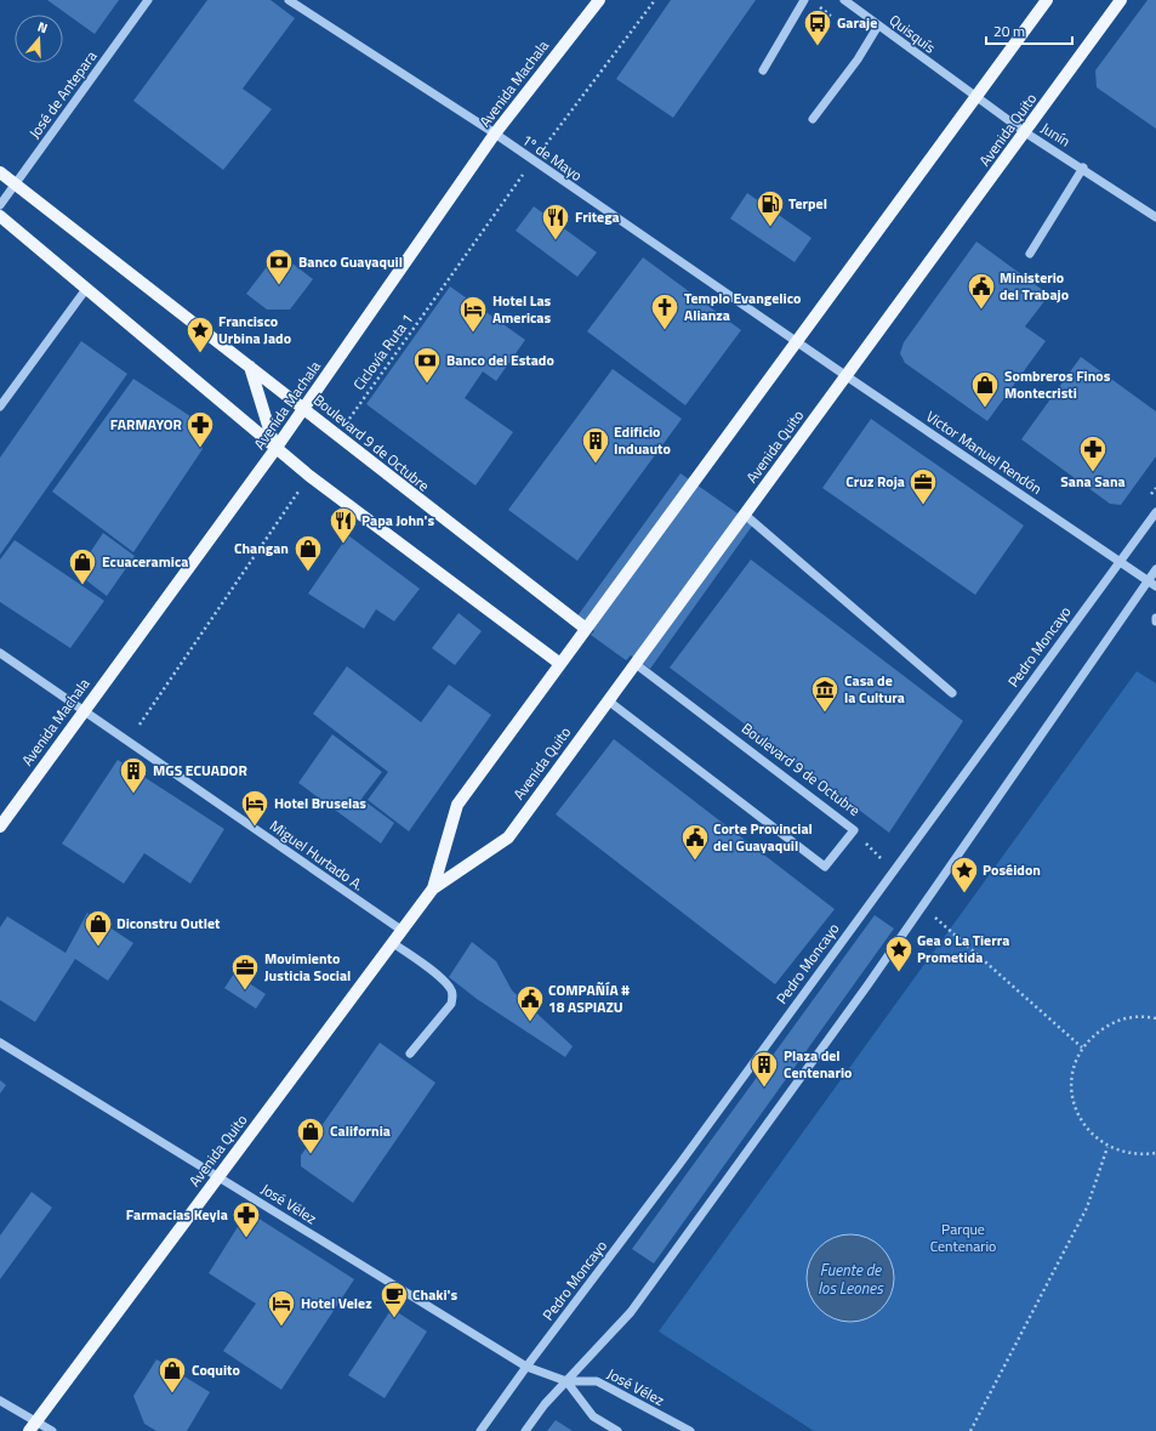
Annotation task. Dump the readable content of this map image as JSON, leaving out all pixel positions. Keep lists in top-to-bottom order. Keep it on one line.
{"streets":{"main road":["Avenida Machala","Avenida Quito","Boulevard 9 de Octubre"],"street":["Quisquís","José de Antepara","Junín","1º de Mayo","Victor Manuel Rendón","Pedro Moncayo","Miguel Hurtado A.","José Vélez"],"path":["Ciclovía Ruta 1"]},"crossings":[["Quisquís","Junín"],["Avenida Machala","1º de Mayo"],["Avenida Machala","Boulevard 9 de Octubre"],["Avenida Machala","Miguel Hurtado A."],["José de Antepara","Boulevard 9 de Octubre"],["Avenida Quito","Junín"],["Avenida Quito","1º de Mayo"],["Avenida Quito","Boulevard 9 de Octubre"],["Avenida Quito","Victor Manuel Rendón"],["Avenida Quito","Miguel Hurtado A."],["Avenida Quito","José Vélez"],["1º de Mayo","Ciclovía Ruta 1"],["1º de Mayo","Victor Manuel Rendón"],["Ciclovía Ruta 1","Boulevard 9 de Octubre"],["Victor Manuel Rendón","Pedro Moncayo"],["Pedro Moncayo","José Vélez"]],"water":["Fuente de los Leones"],"parks":["Parque Centenario"],"places":{"bus stop":["Garaje"],"fuel station":["Terpel"],"restaurant":["Fritega","Papa John's"],"bank":["Banco Guayaquil","Banco del Estado"],"public building":["Ministerio del Trabajo","Corte Provincial del Guayaquil","COMPAÑÍA # 18 ASPIAZU"],"church":["Templo Evangelico Alianza"],"hotel":["Hotel Las Americas","Hotel Bruselas","Hotel Velez"],"place":["Francisco Urbina Jado","Poséidon","Gea o La Tierra Prometida"],"shop":["Sombreros Finos Montecristi","Changan","Ecuaceramica","Diconstru Outlet","California","Coquito"],"pharmacy":["FARMAYOR","Sana Sana","Farmacias Keyla"],"building":["Edificio Induauto","MGS ECUADOR","Plaza del Centenario"],"office":["Cruz Roja","Movimiento Justicia Social"],"museum":["Casa de la Cultura"],"cafe":["Chaki's"]},"scale_bar":"20 m","north":"top"}
